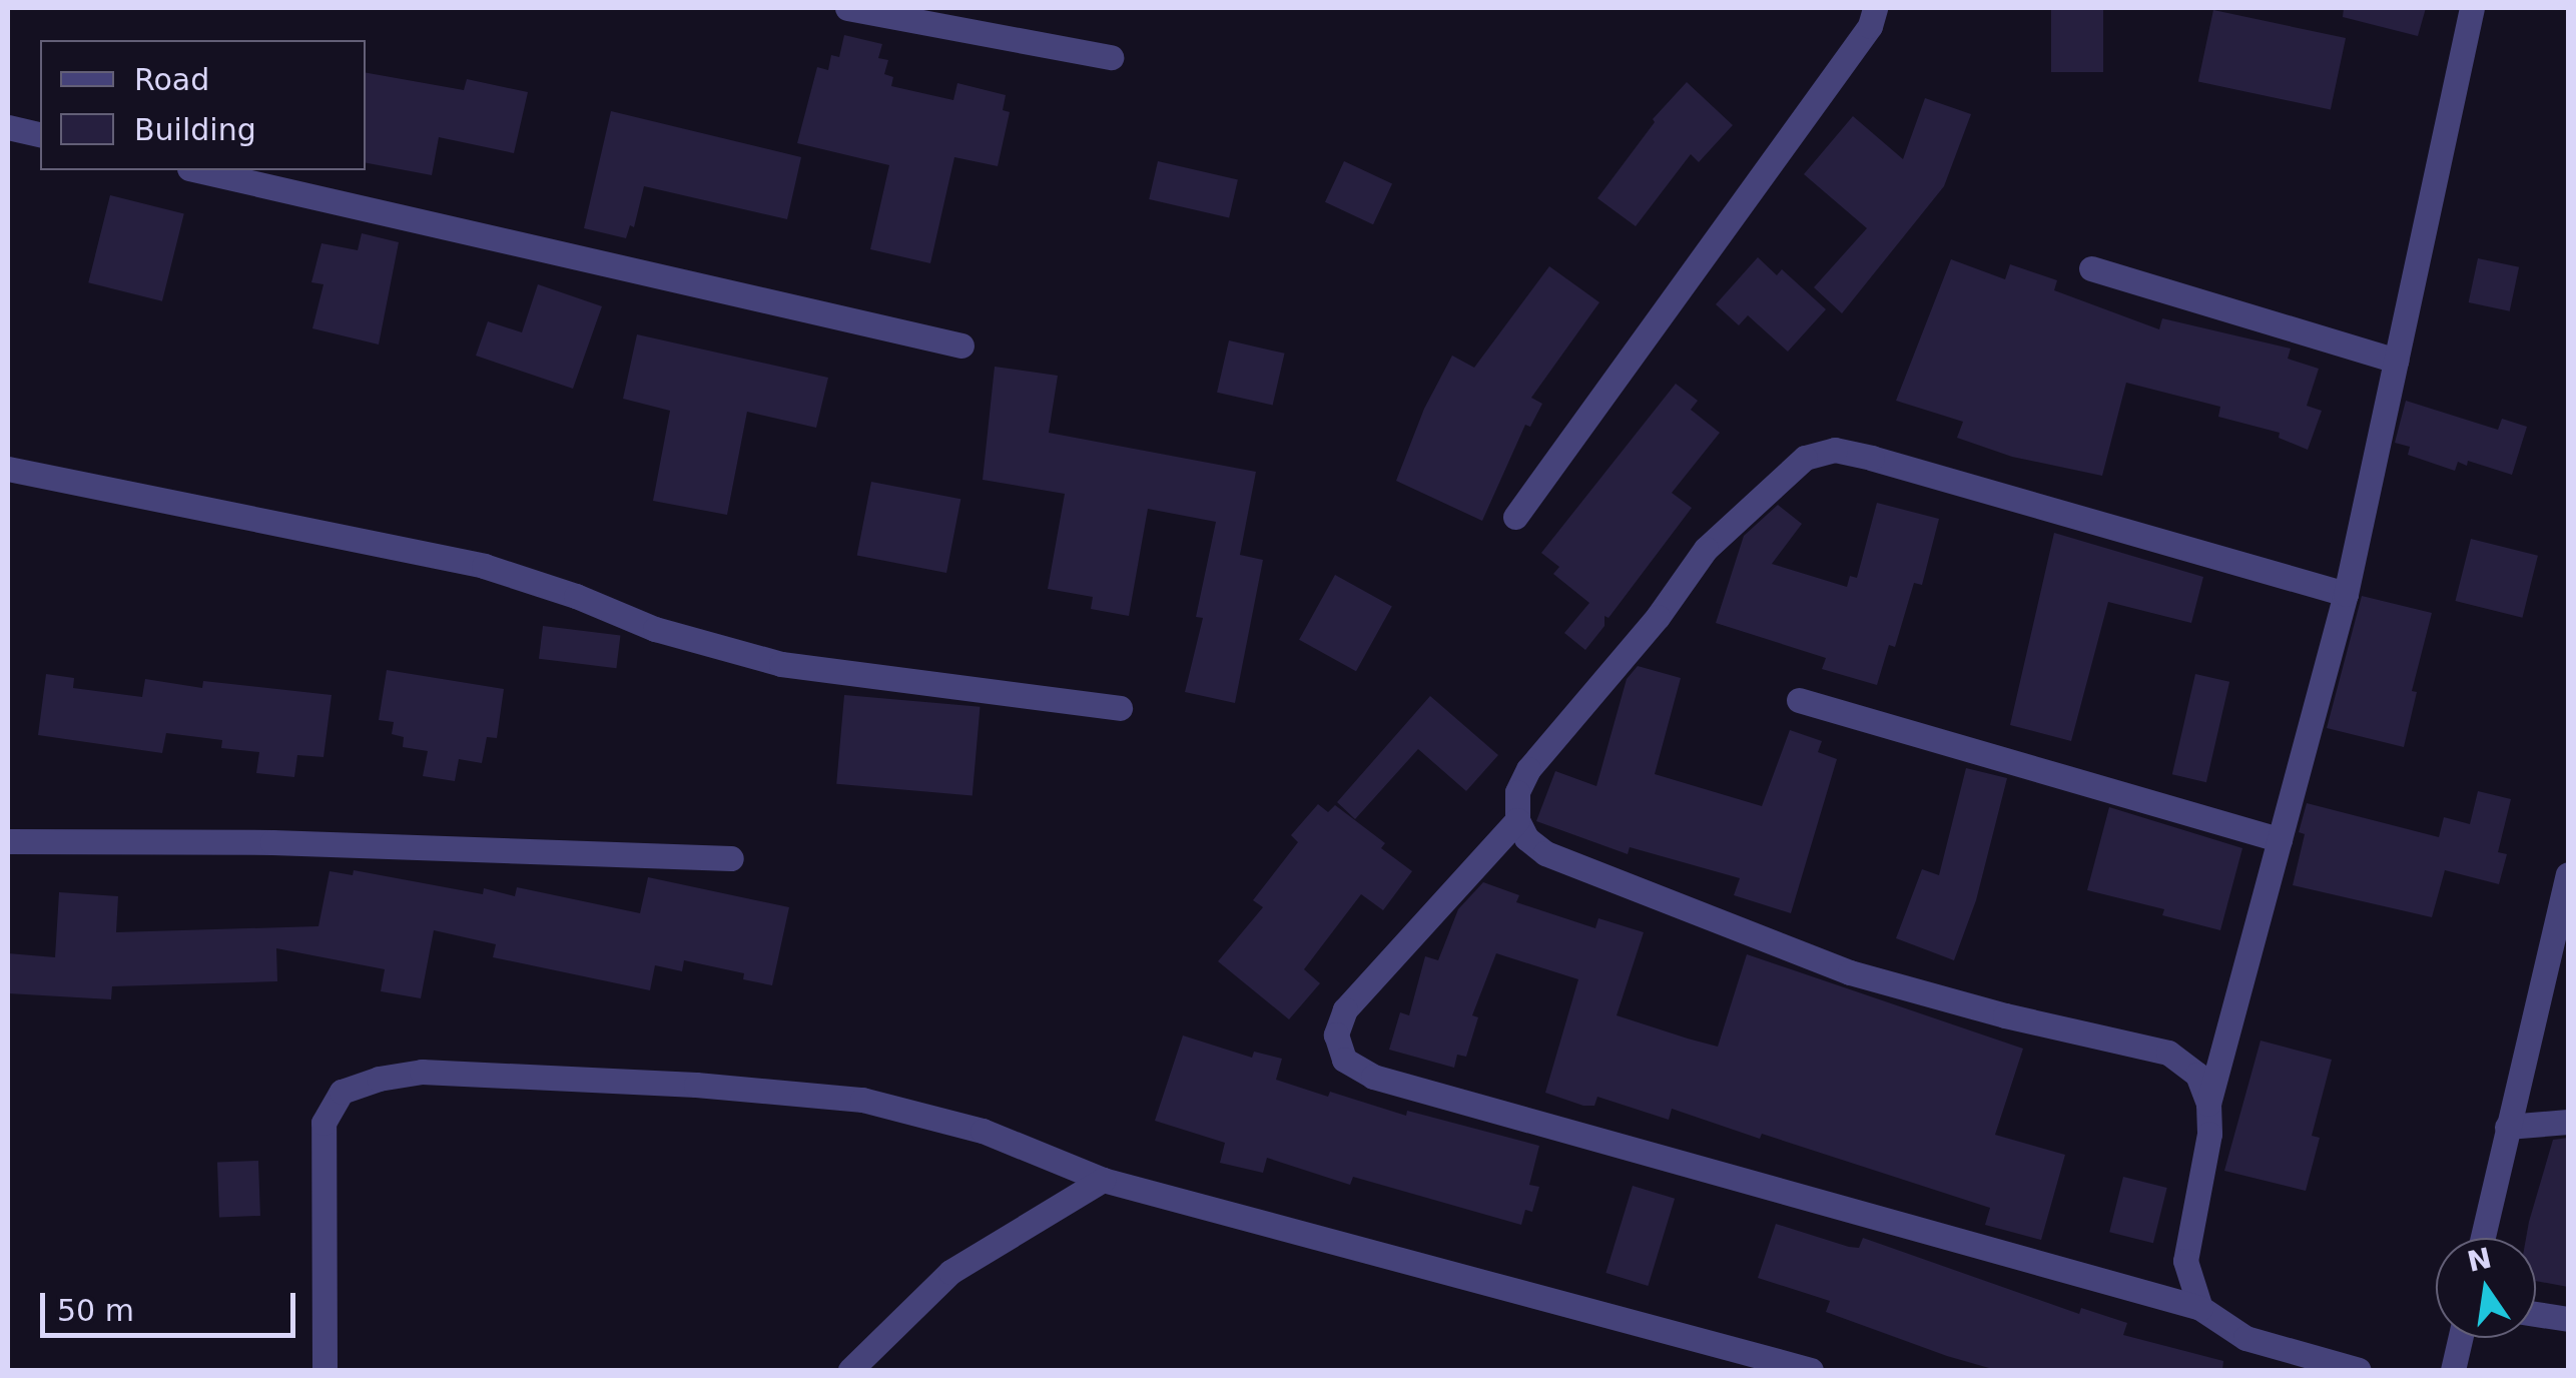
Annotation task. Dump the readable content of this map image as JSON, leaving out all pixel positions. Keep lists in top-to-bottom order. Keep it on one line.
{"legend":["Road","Building"],"scale_bar":"50 m","north":"top"}
